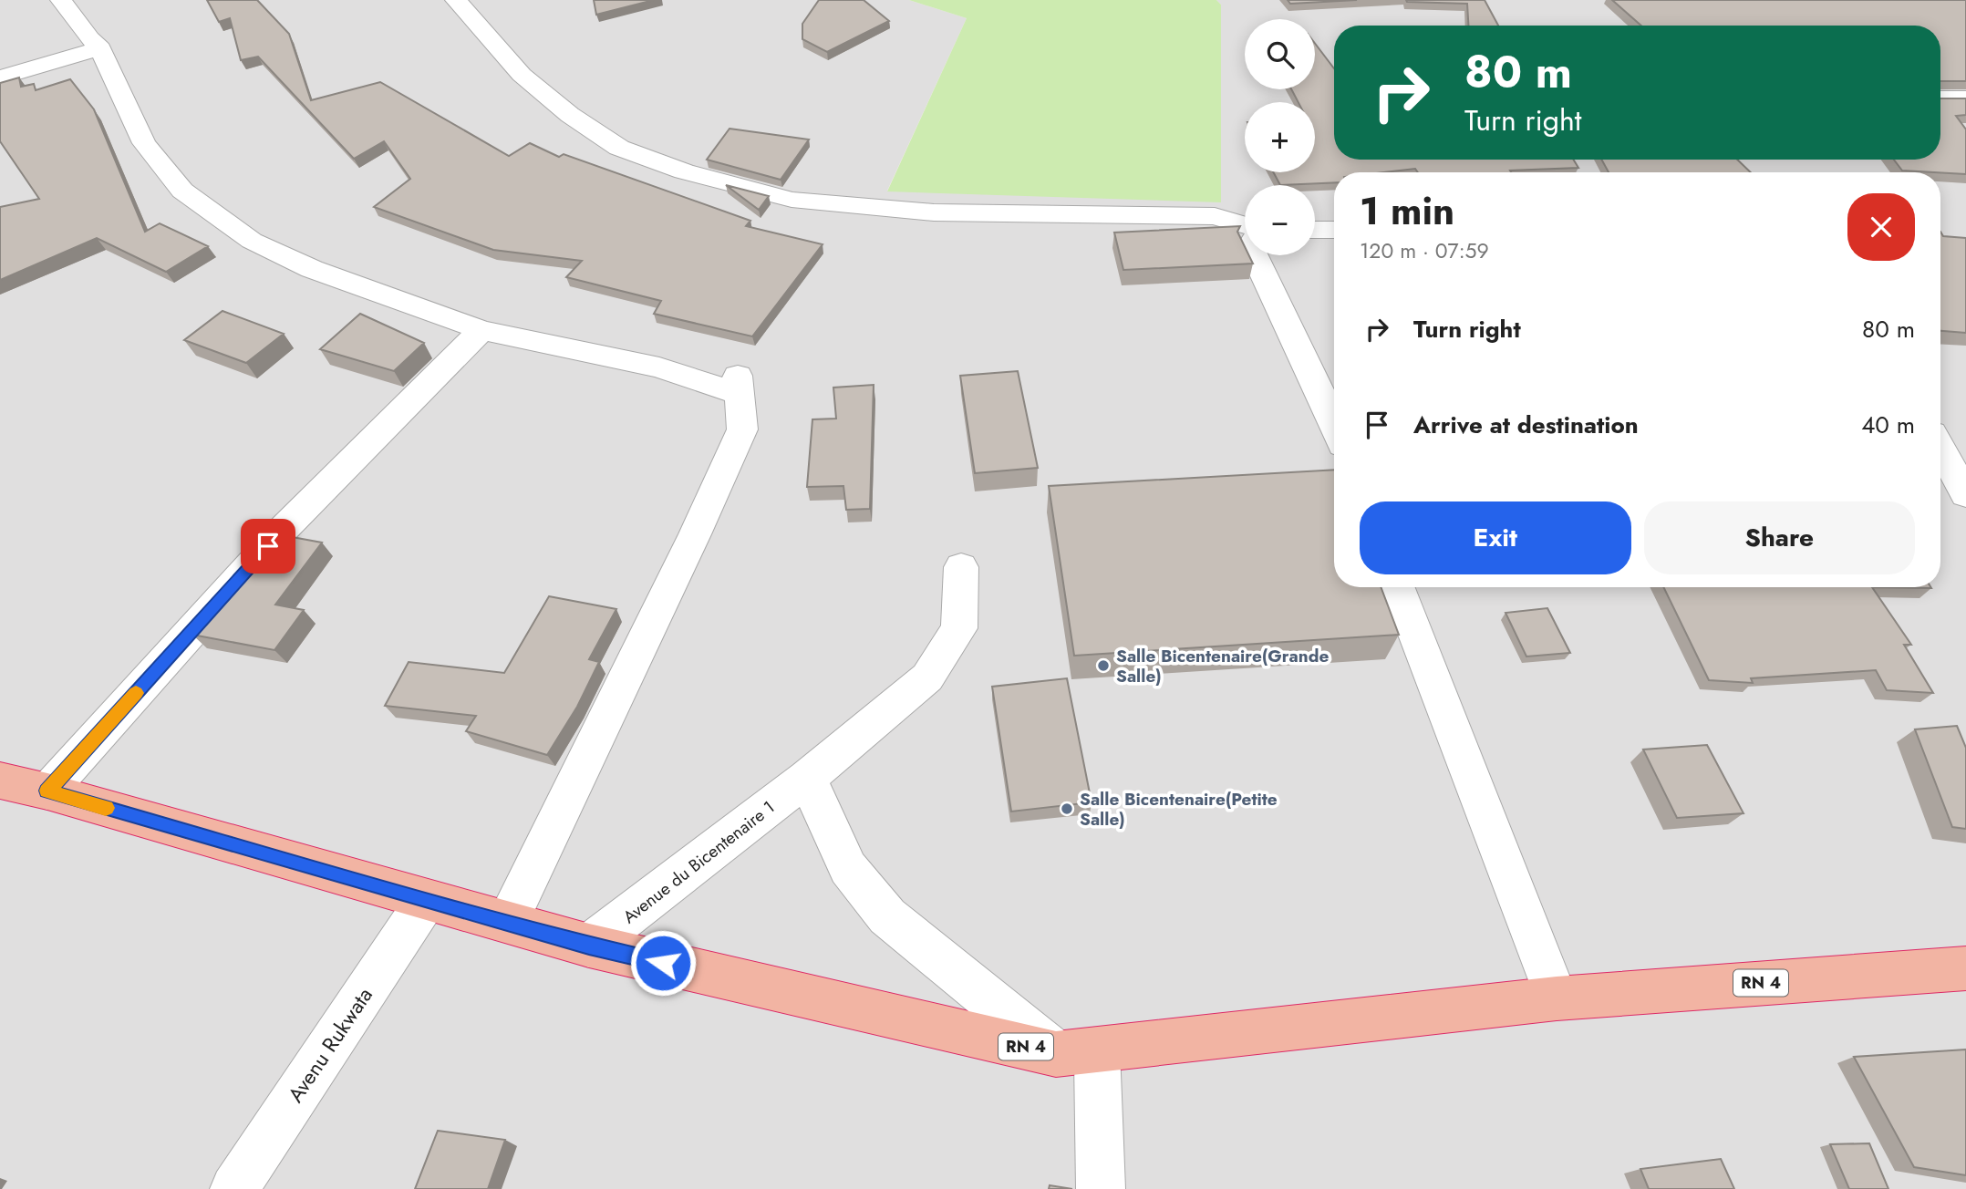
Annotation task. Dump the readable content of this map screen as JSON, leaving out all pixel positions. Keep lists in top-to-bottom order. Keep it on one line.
{"streets":{"highway":["RN 4"],"street":["Avenue du Bicentenaire 1","Avenu Rukwata"]},"crossings":[["Avenue du Bicentenaire 1","RN 4"],["RN 4","Avenu Rukwata"]],"places":["Salle Bicentenaire(Grande Salle)","Salle Bicentenaire(Petite Salle)"],"page":{"map_buttons":["+","−"],"turn":["80 m","Turn right"],"heading":["1 min","120 m · 07:59"],"list":[{"name":"Turn right","value":"80 m"},{"name":"Arrive at destination","value":"40 m"}],"buttons":["Exit","Share"]}}
